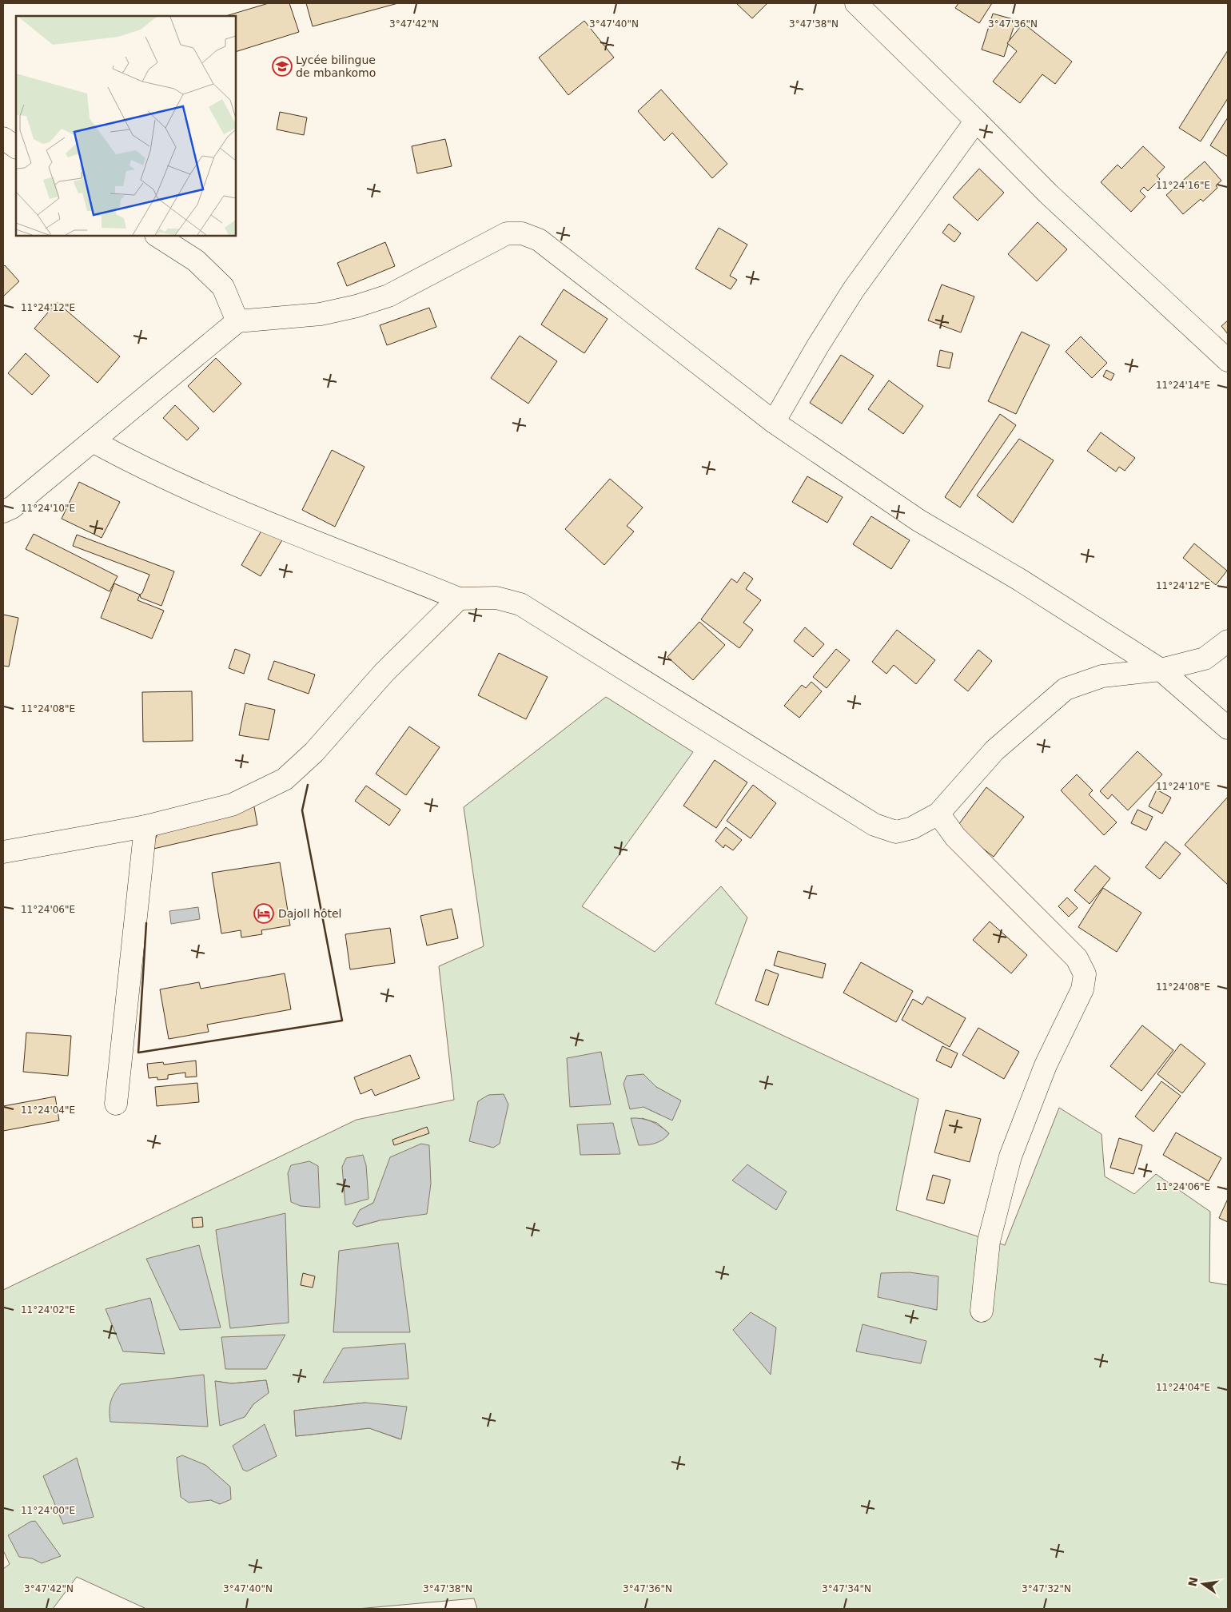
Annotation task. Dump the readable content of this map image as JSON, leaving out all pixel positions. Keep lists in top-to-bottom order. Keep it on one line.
{"places":{"school or university":["Lycée bilingue de mbankomo"],"hotel":["Dajoll hôtel"]},"north":"left","coordinates":["3°47'42\"N","3°47'40\"N","3°47'38\"N","3°47'36\"N","11°24'16\"E","11°24'12\"E","11°24'14\"E","11°24'10\"E","11°24'08\"E","11°24'06\"E","11°24'04\"E","11°24'02\"E","11°24'00\"E","3°47'34\"N","3°47'32\"N"]}
